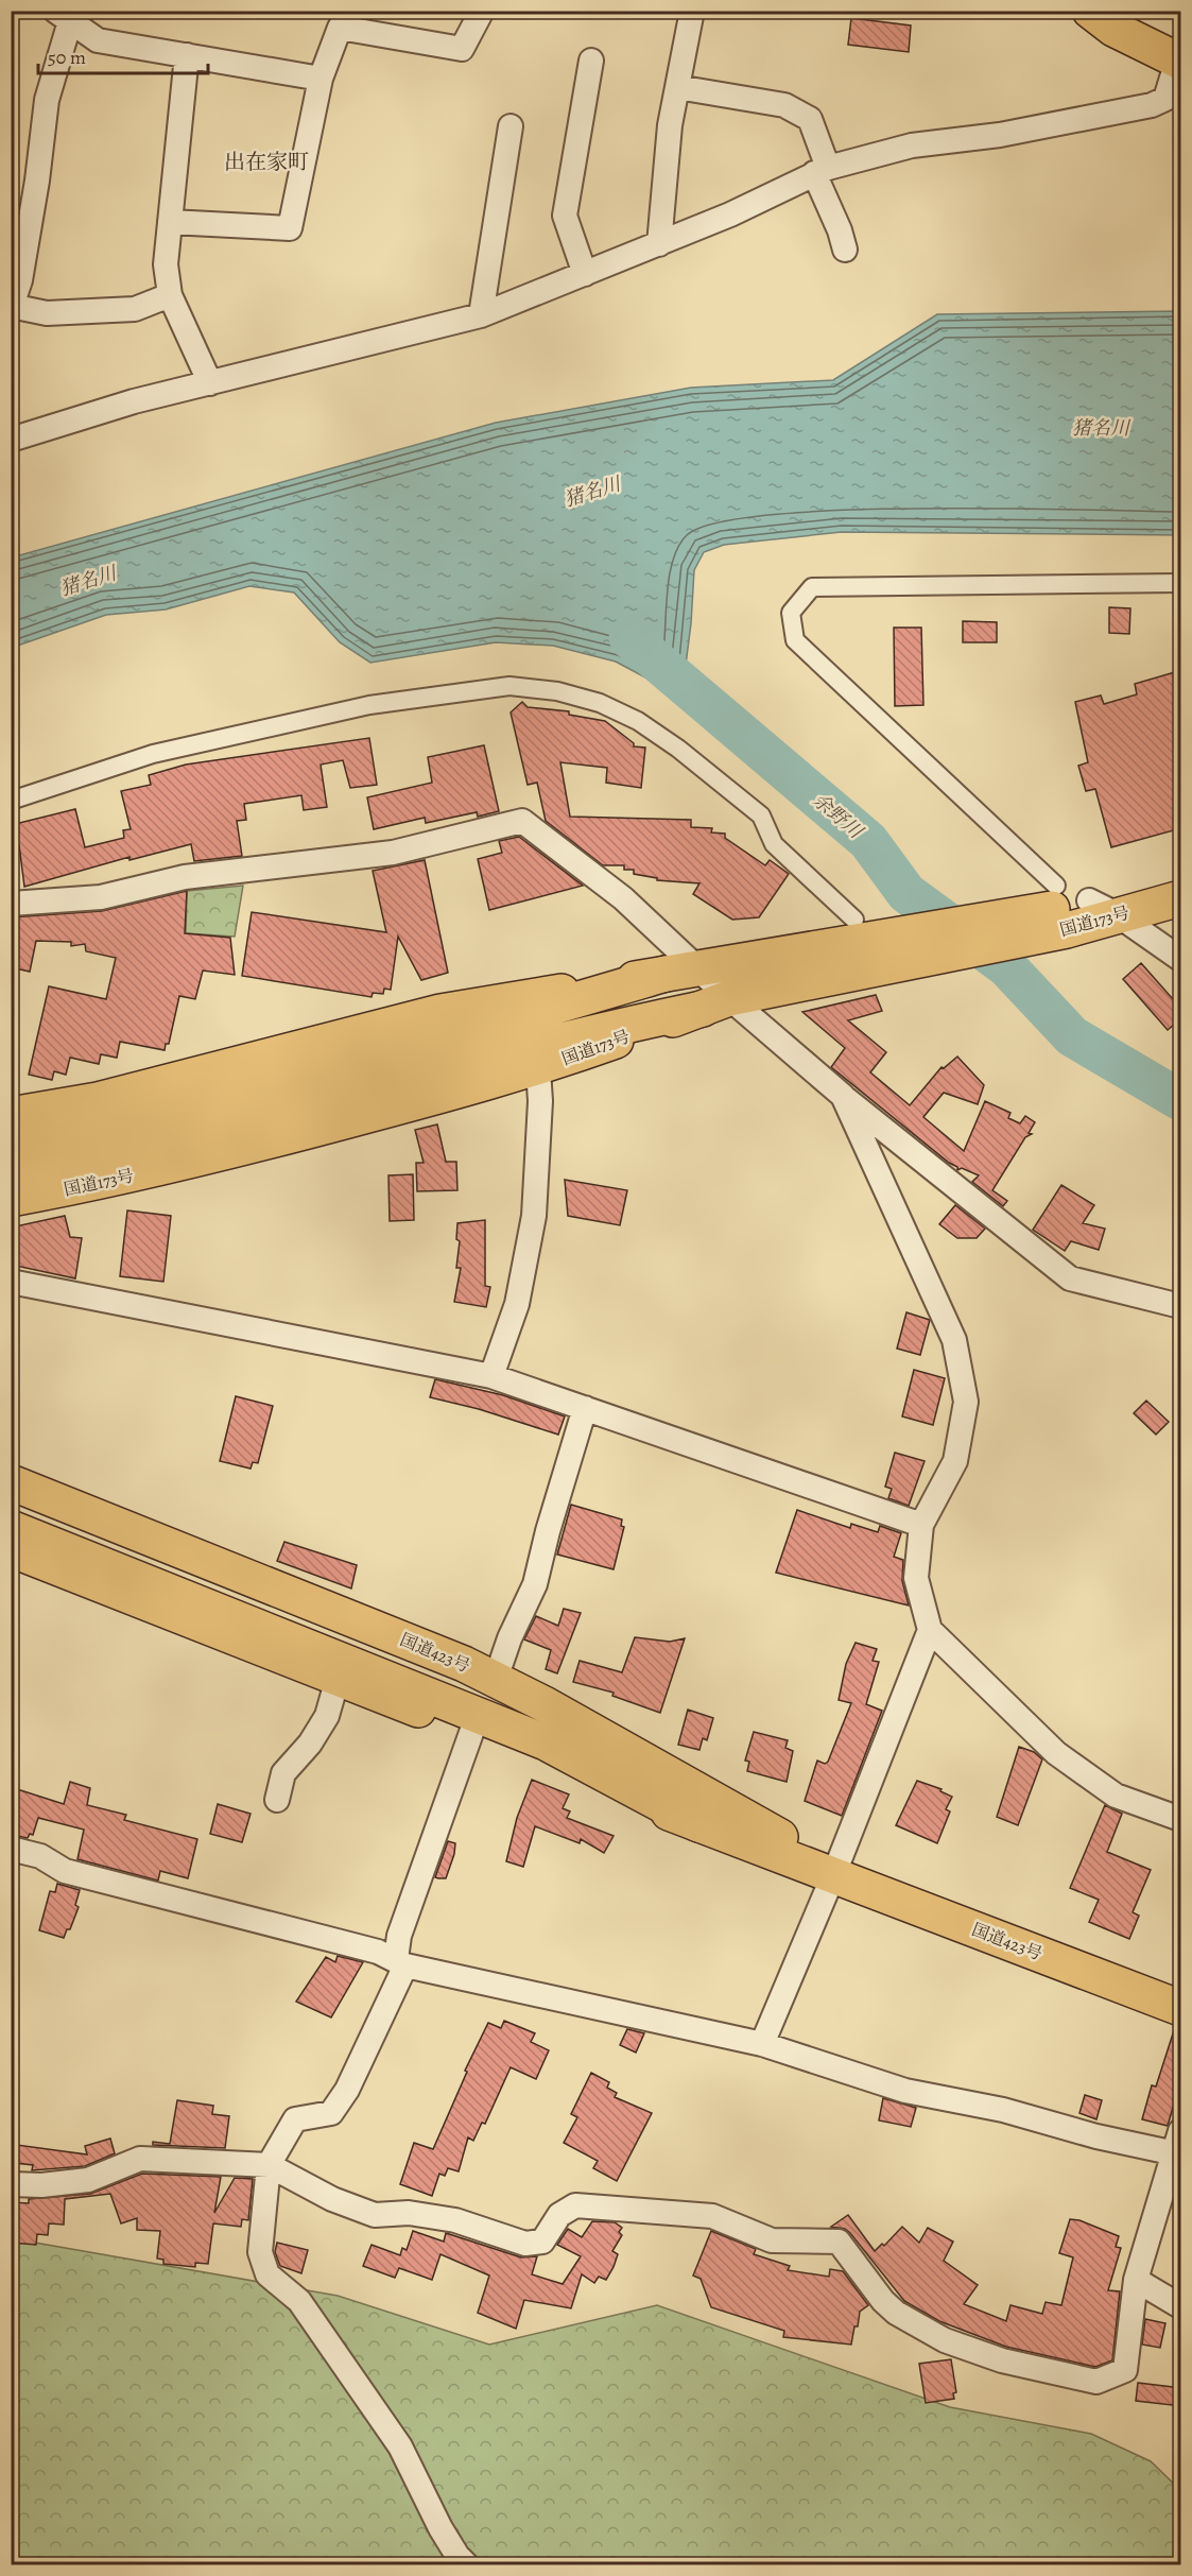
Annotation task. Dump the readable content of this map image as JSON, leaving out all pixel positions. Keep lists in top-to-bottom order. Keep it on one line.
{"streets":{"main road":["国道173号","国道423号"]},"districts":["出在家町"],"water":["猪名川","余野川"],"scale_bar":"50 m"}
